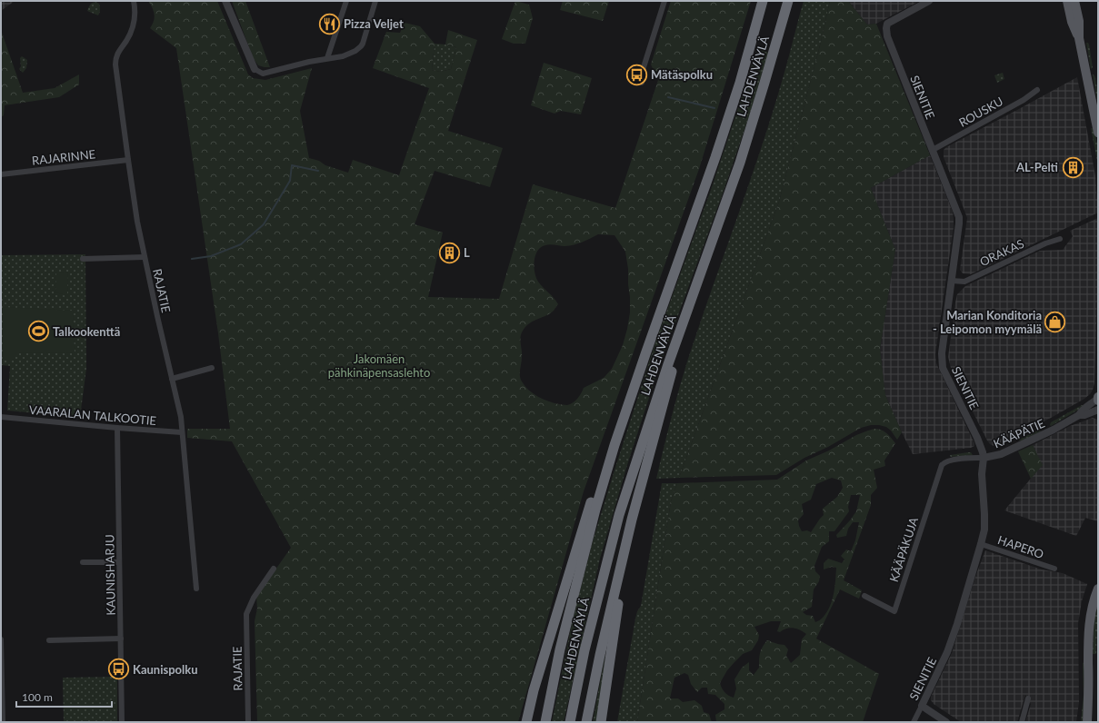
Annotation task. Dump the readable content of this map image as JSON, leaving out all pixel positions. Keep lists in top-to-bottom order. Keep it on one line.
{"streets":{"highway":["LAHDENVÄYLÄ"],"street":["SIENITIE","ROUSKU","RAJARINNE","ORAKAS","RAJATIE","VAARALAN TALKOOTIE","KÄÄPÄTIE","HAPERO","KÄÄPÄKUJA","KAUNISHARJU"]},"crossings":[["SIENITIE","ROUSKU"],["SIENITIE","ORAKAS"],["SIENITIE","KÄÄPÄTIE"],["SIENITIE","HAPERO"],["RAJARINNE","RAJATIE"],["RAJATIE","VAARALAN TALKOOTIE"],["VAARALAN TALKOOTIE","KAUNISHARJU"],["KÄÄPÄTIE","KÄÄPÄKUJA"]],"parks":["Jakomäen pähkinäpensaslehto"],"places":{"restaurant":["Pizza Veljet"],"bus stop":["Mätäspolku","Kaunispolku"],"building":["AL-Pelti","L"],"shop":["Marian Konditoria - Leipomon myymälä"],"sports":["Talkookenttä"]},"scale_bar":"100 m"}
